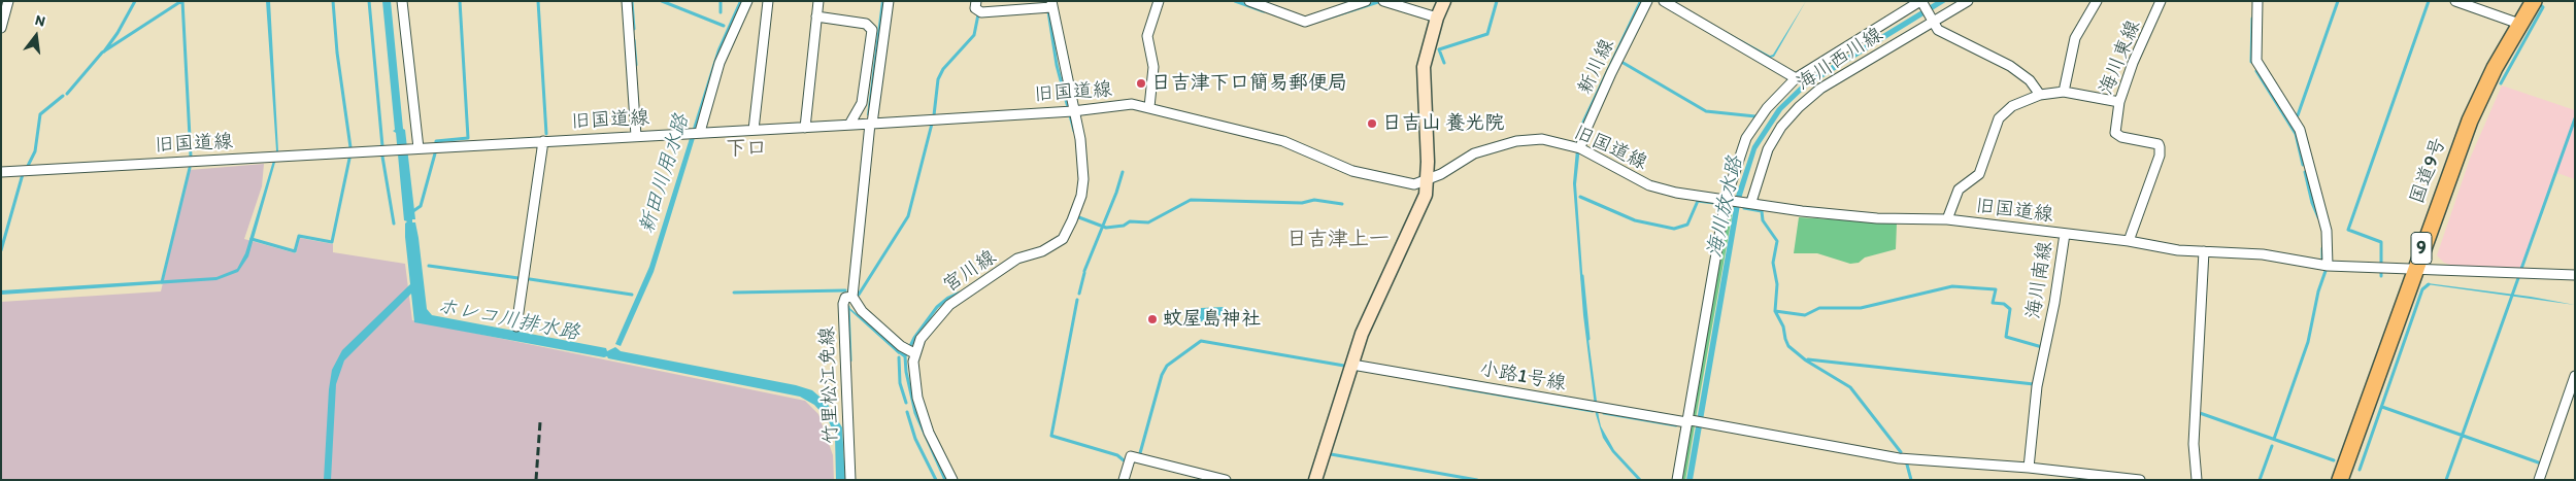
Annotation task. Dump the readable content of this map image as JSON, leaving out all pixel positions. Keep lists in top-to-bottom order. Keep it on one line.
{"streets":{"highway":["国道9号","9"],"street":["海川東線","海川西川線","新川線","旧国道線","宮川線","海川南線","小路1号線","竹里松江免線"]},"crossings":[["海川東線","旧国道線"],["海川西川線","旧国道線"],["新川線","旧国道線"],["旧国道線","国道9号"],["旧国道線","宮川線"],["旧国道線","海川南線"],["海川南線","小路1号線"]],"districts":["下口","日吉津上一"],"water":["新田川用水路","海川放水路","ホレコ川排水路"],"places":["日吉津下口簡易郵便局","日吉山 養光院","蚊屋島神社"],"north":"top"}
